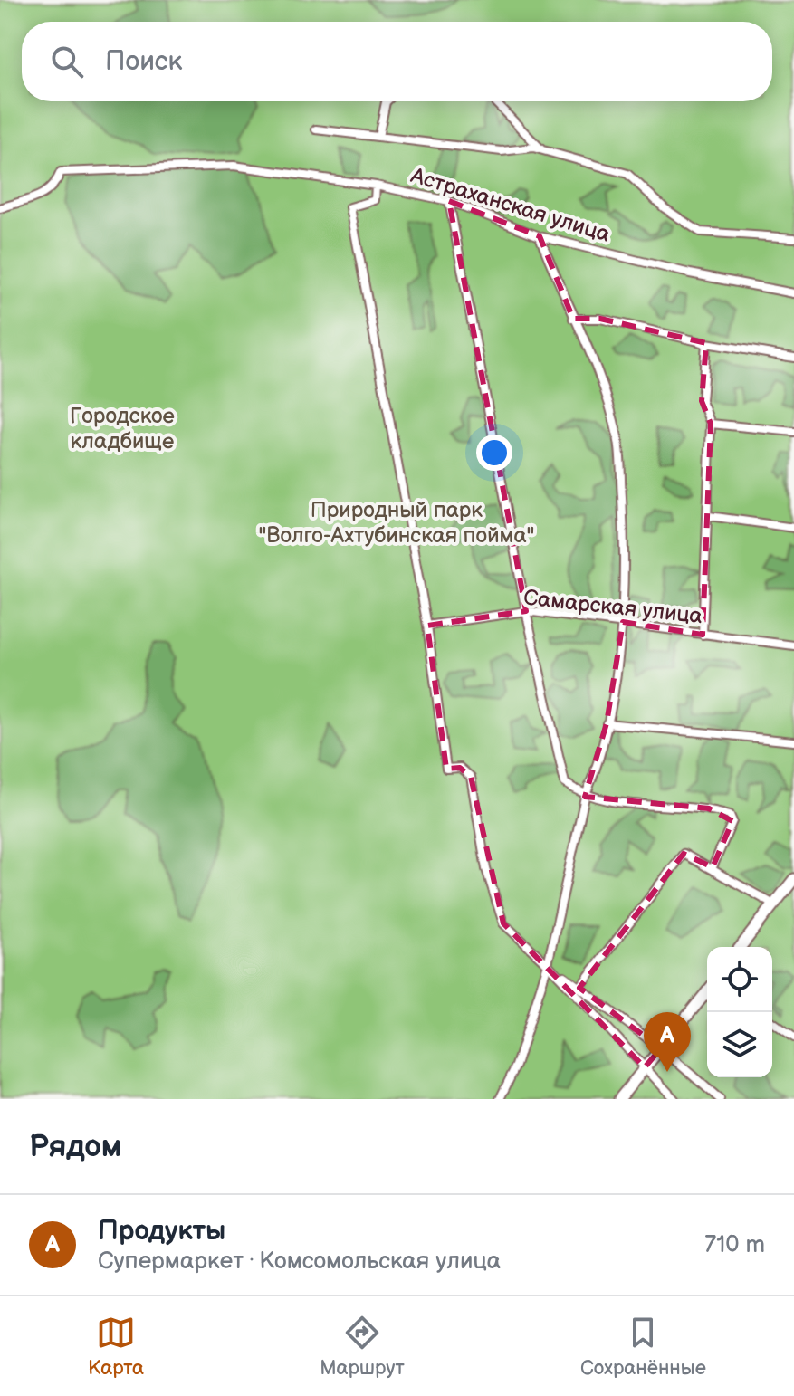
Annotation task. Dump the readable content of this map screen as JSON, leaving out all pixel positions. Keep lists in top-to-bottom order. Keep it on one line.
{"streets":{"street":["Астраханская улица","Самарская улица"]},"parks":["Городское кладбище","Природный парк \"Волго-Ахтубинская пойма\""],"page":{"search":"Поиск","pins":"A","heading":"Рядом","list":[{"mark":"A","name":"Продукты","note":"Супермаркет · Комсомольская улица","value":"710 m"}],"nav":["Карта","Маршрут","Сохранённые"]}}
